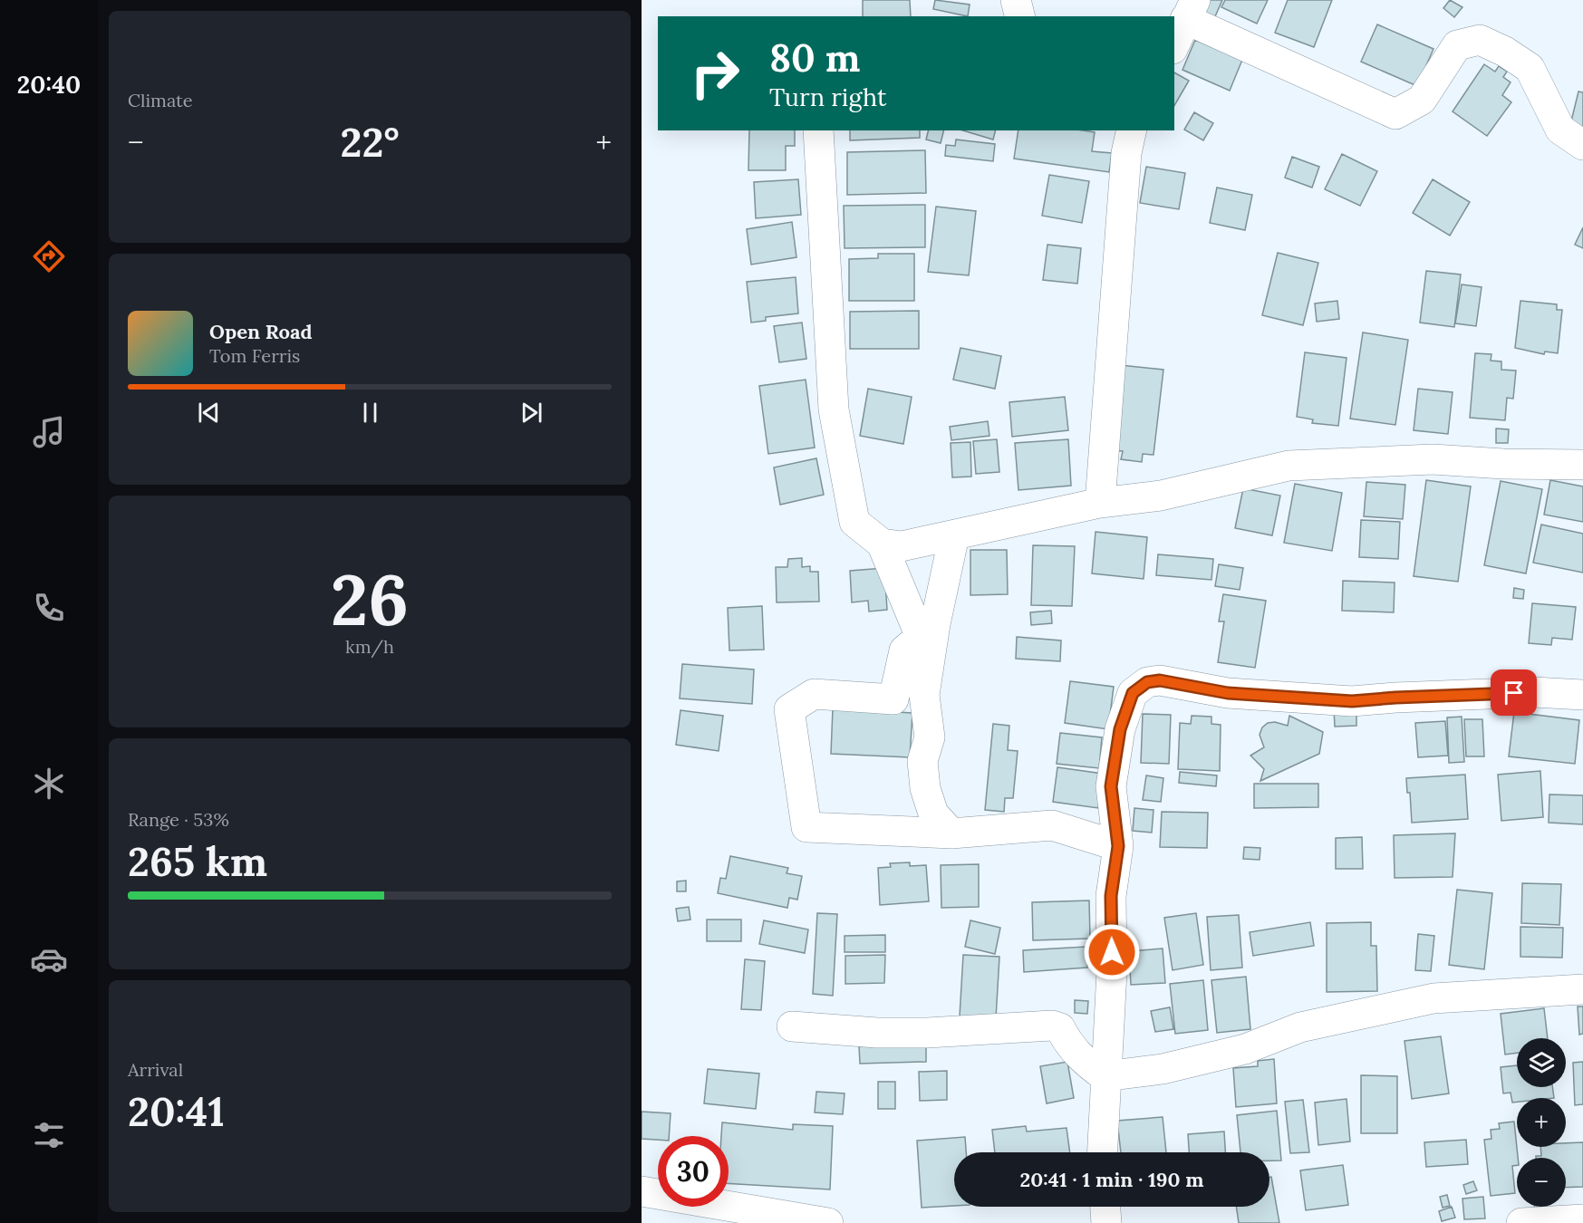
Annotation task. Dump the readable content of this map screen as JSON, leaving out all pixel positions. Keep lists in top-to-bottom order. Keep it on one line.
{"page":{"tabs":"20:40","tile":["Climate",["26","km/h"],["Range · 53%","265 km"],["Arrival","20:41"]],"turn":["80 m","Turn right"],"heat":["−","22°","+"],"song":["Open Road","Tom Ferris"],"map_buttons":["+","−"],"limit":"30","trip":"20:41 · 1 min · 190 m"}}
